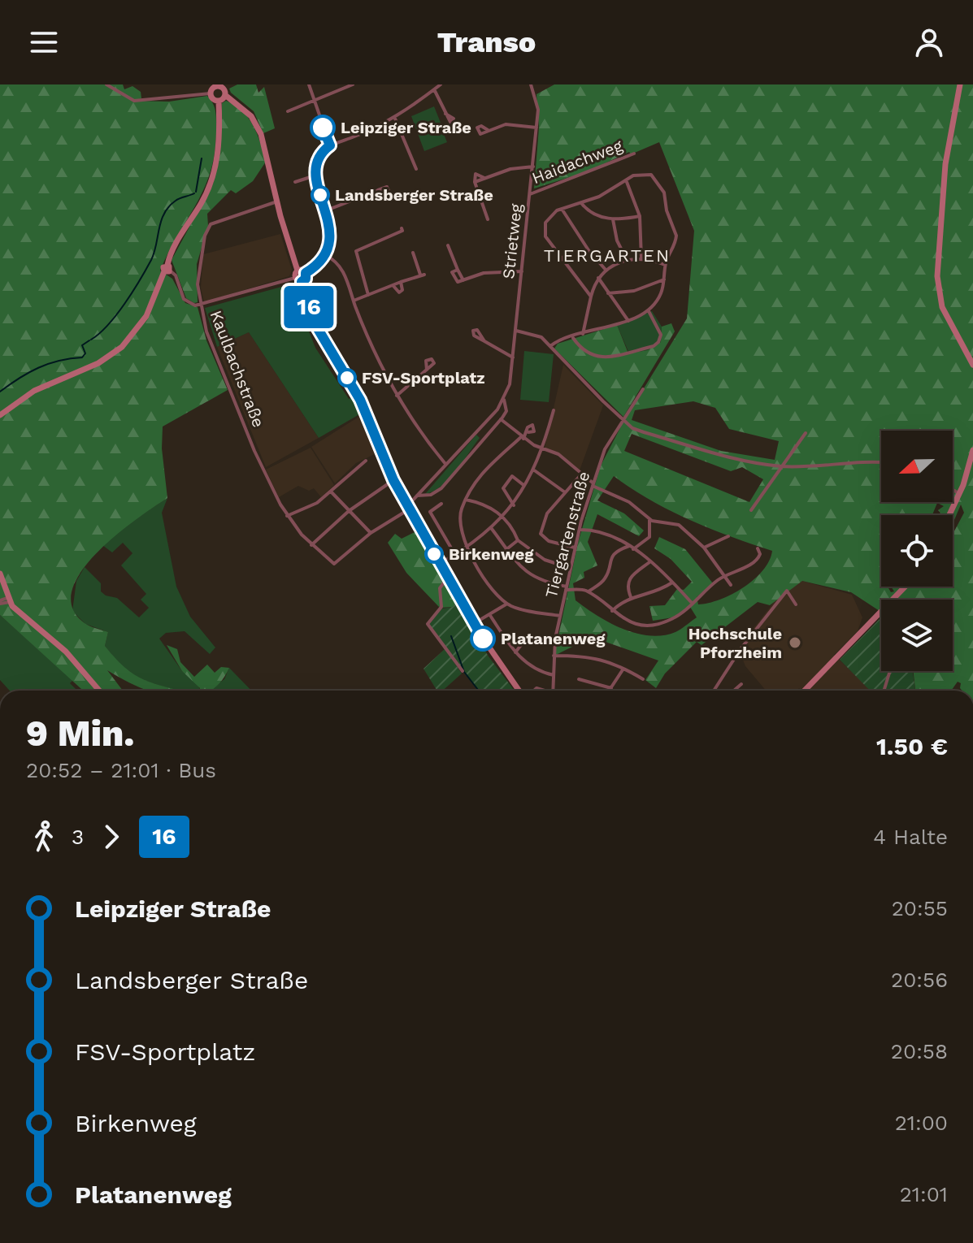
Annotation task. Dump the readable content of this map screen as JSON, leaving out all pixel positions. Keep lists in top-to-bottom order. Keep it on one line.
{"streets":{"street":["Haidachweg","Strietweg","Kaulbachstraße","Tiergartenstraße"]},"crossings":[["Haidachweg","Strietweg"]],"districts":["TIERGARTEN"],"places":["Leipziger Straße","Landsberger Straße","FSV-Sportplatz","Birkenweg","Platanenweg","Hochschule Pforzheim"],"lines":["bus line 16"],"north":"left","page":{"header":"Transo","on_map":"16","heading":["9 Min.","20:52 – 21:01 · Bus","1.50 €"],"legs":["3","16","4 Halte"],"list":[{"name":"Leipziger Straße","value":"20:55"},{"name":"Landsberger Straße","value":"20:56"},{"name":"FSV-Sportplatz","value":"20:58"},{"name":"Birkenweg","value":"21:00"},{"name":"Platanenweg","value":"21:01"}]}}
